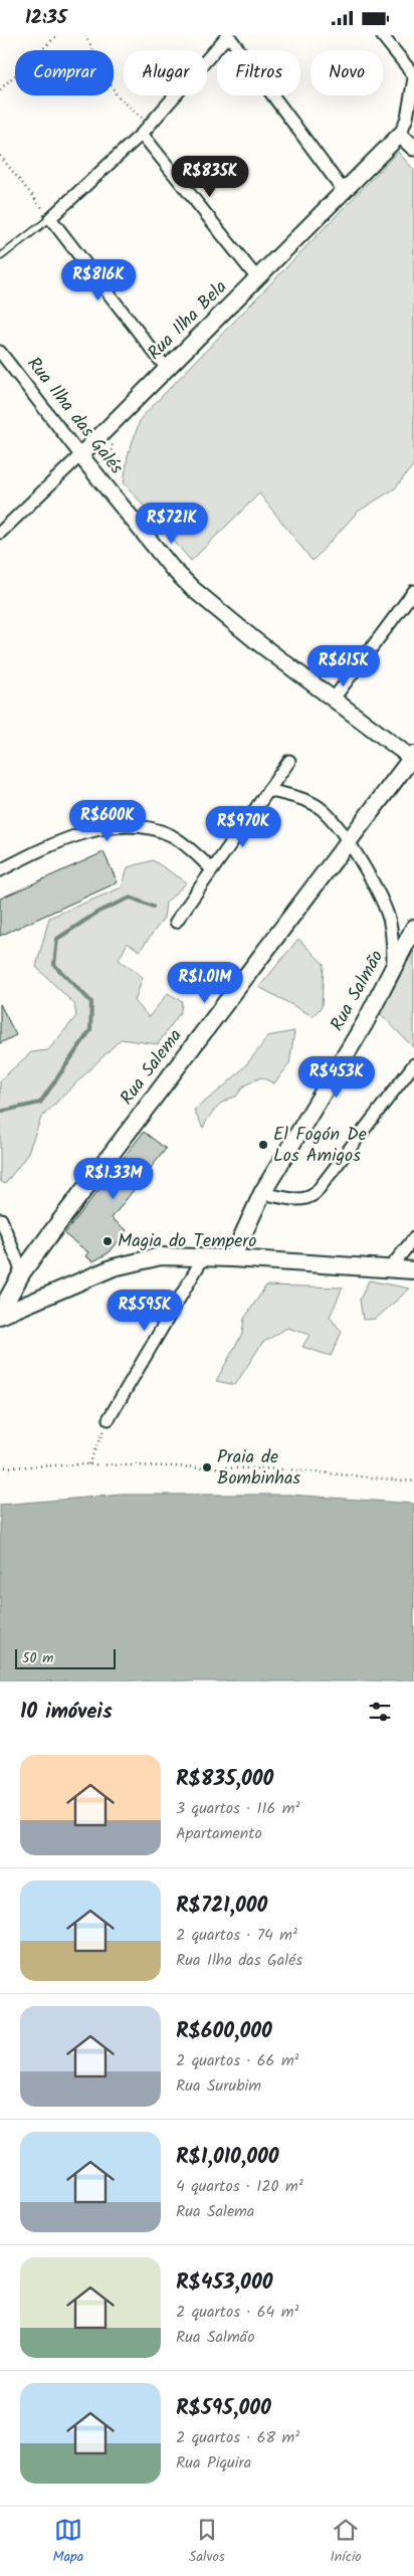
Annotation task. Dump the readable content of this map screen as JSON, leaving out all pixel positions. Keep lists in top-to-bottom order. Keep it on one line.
{"streets":{"main road":["Rua Salmão","Rua Salema"],"street":["Rua Ilha Bela","Rua Ilha das Galés"]},"crossings":[["Rua Ilha Bela","Rua Ilha das Galés"],["Rua Ilha das Galés","Rua Salema"]],"places":["El Fogón De Los Amigos","Magia do Tempero","Praia de Bombinhas"],"scale_bar":"50 m","page":{"status":"12:35","chip":["Comprar","Alugar","Filtros","Novo"],"price":["R$835K","R$816K","R$721K","R$615K","R$600K","R$970K","R$1.01M","R$453K","R$1.33M","R$595K"],"scale":"50 m","heading":"10 imóveis","list":[{"name":"R$835,000","note":"3 quartos · 116 m² · Apartamento"},{"name":"R$721,000","note":"2 quartos · 74 m² · Rua Ilha das Galés"},{"name":"R$600,000","note":"2 quartos · 66 m² · Rua Surubim"},{"name":"R$1,010,000","note":"4 quartos · 120 m² · Rua Salema"},{"name":"R$453,000","note":"2 quartos · 64 m² · Rua Salmão"},{"name":"R$595,000","note":"2 quartos · 68 m² · Rua Piquira"}],"tabs":["Mapa","Salvos","Início"]}}
